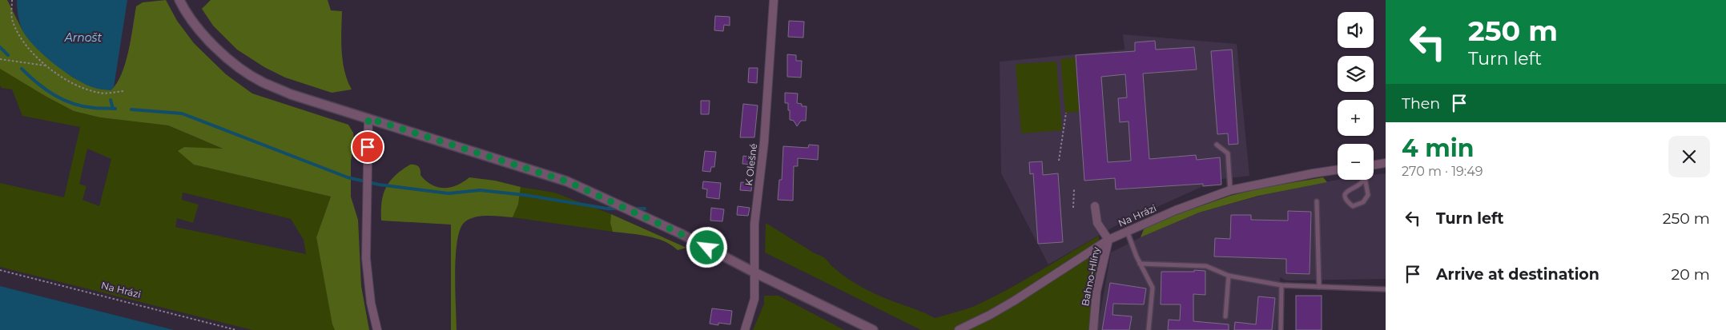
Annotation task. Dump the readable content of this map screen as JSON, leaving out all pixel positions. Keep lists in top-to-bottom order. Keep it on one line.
{"streets":{"street":["K Olešné","Na Hrázi","Bahno-Hlíny"]},"crossings":[["Na Hrázi","Bahno-Hlíny"]],"water":["Arnošt"],"page":{"turn":["250 m","Turn left"],"map_buttons":["+","−"],"then":"Then","heading":["4 min","270 m · 19:49"],"list":[{"name":"Turn left","value":"250 m"},{"name":"Arrive at destination","value":"20 m"}]}}
